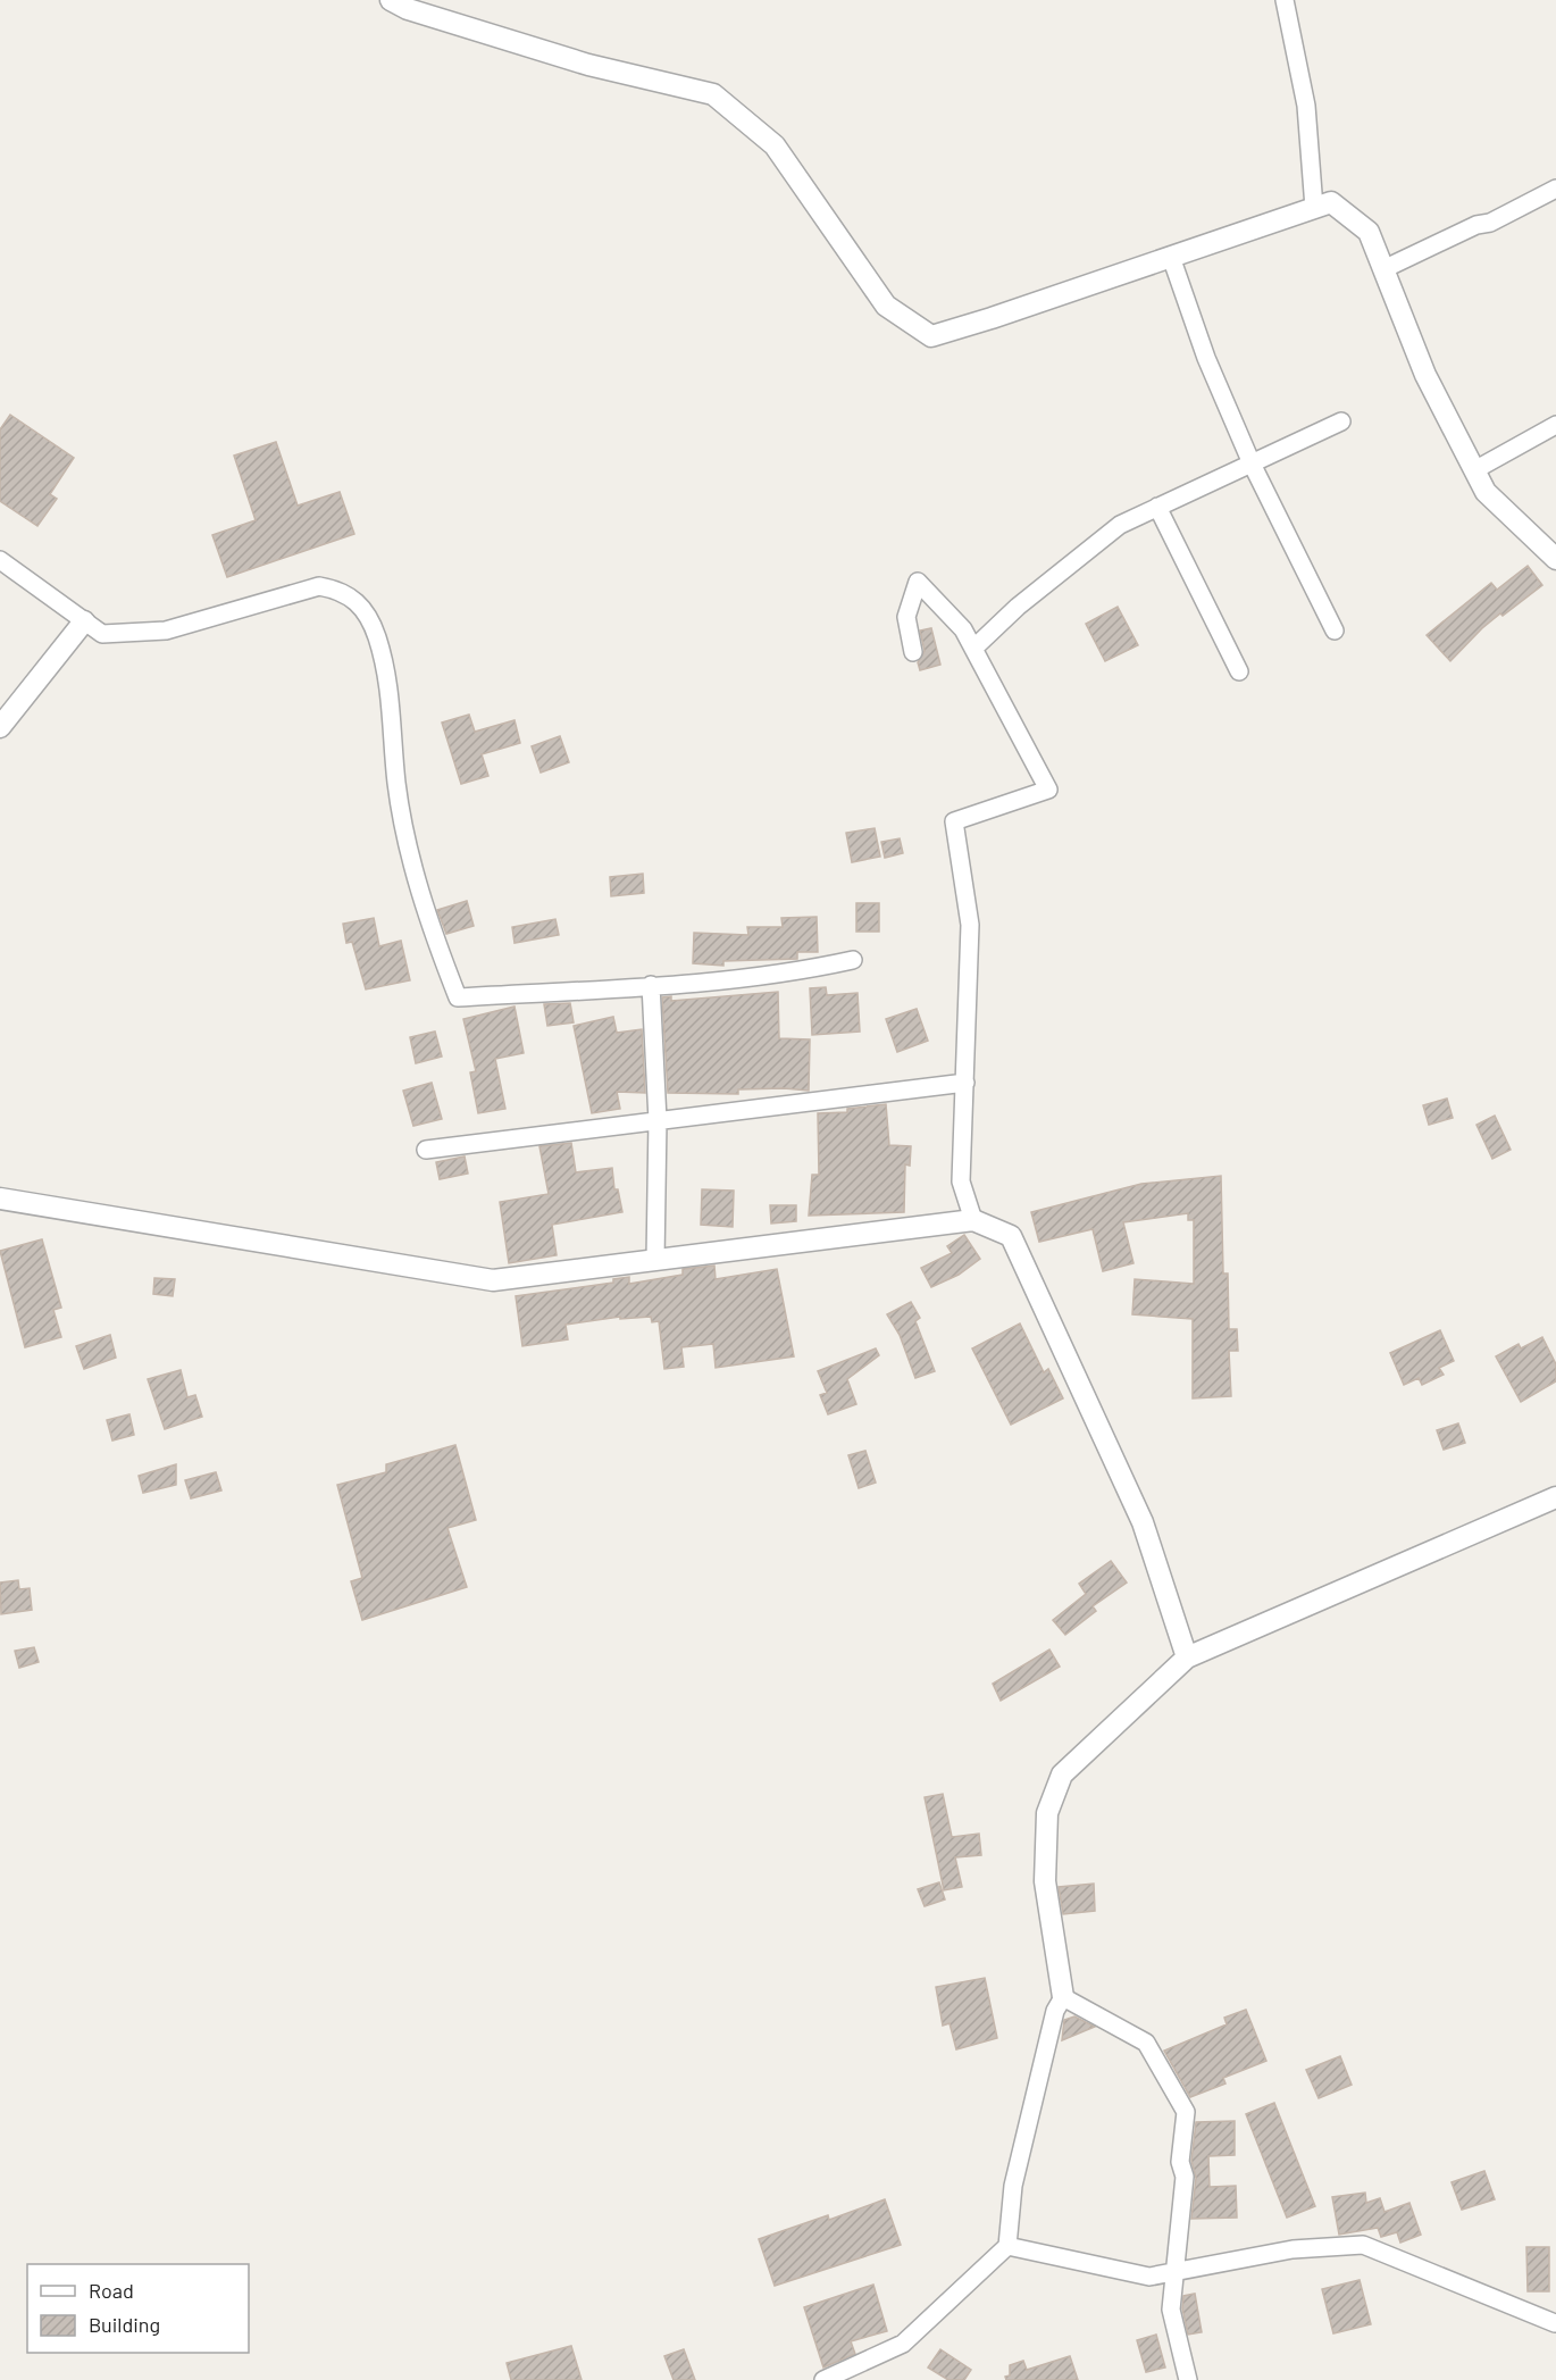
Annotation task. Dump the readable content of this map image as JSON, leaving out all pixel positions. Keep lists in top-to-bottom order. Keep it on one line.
{"legend":["Road","Building"]}
